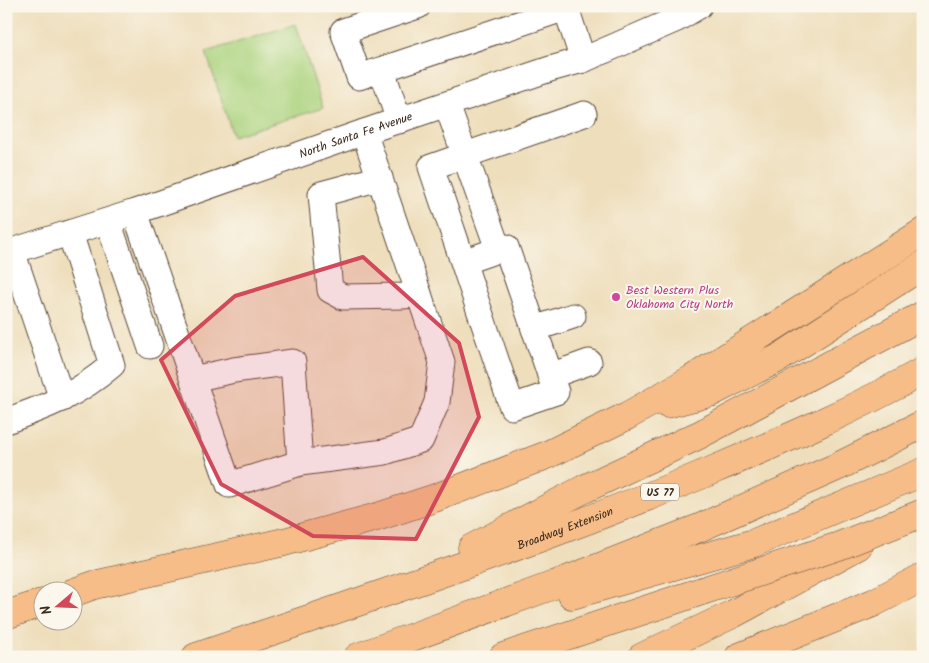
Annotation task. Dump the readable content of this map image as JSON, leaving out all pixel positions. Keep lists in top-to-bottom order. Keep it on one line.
{"streets":{"highway":["US 77","Broadway Extension"],"street":["North Santa Fe Avenue"]},"places":["Best Western Plus Oklahoma City North"],"north":"left"}
